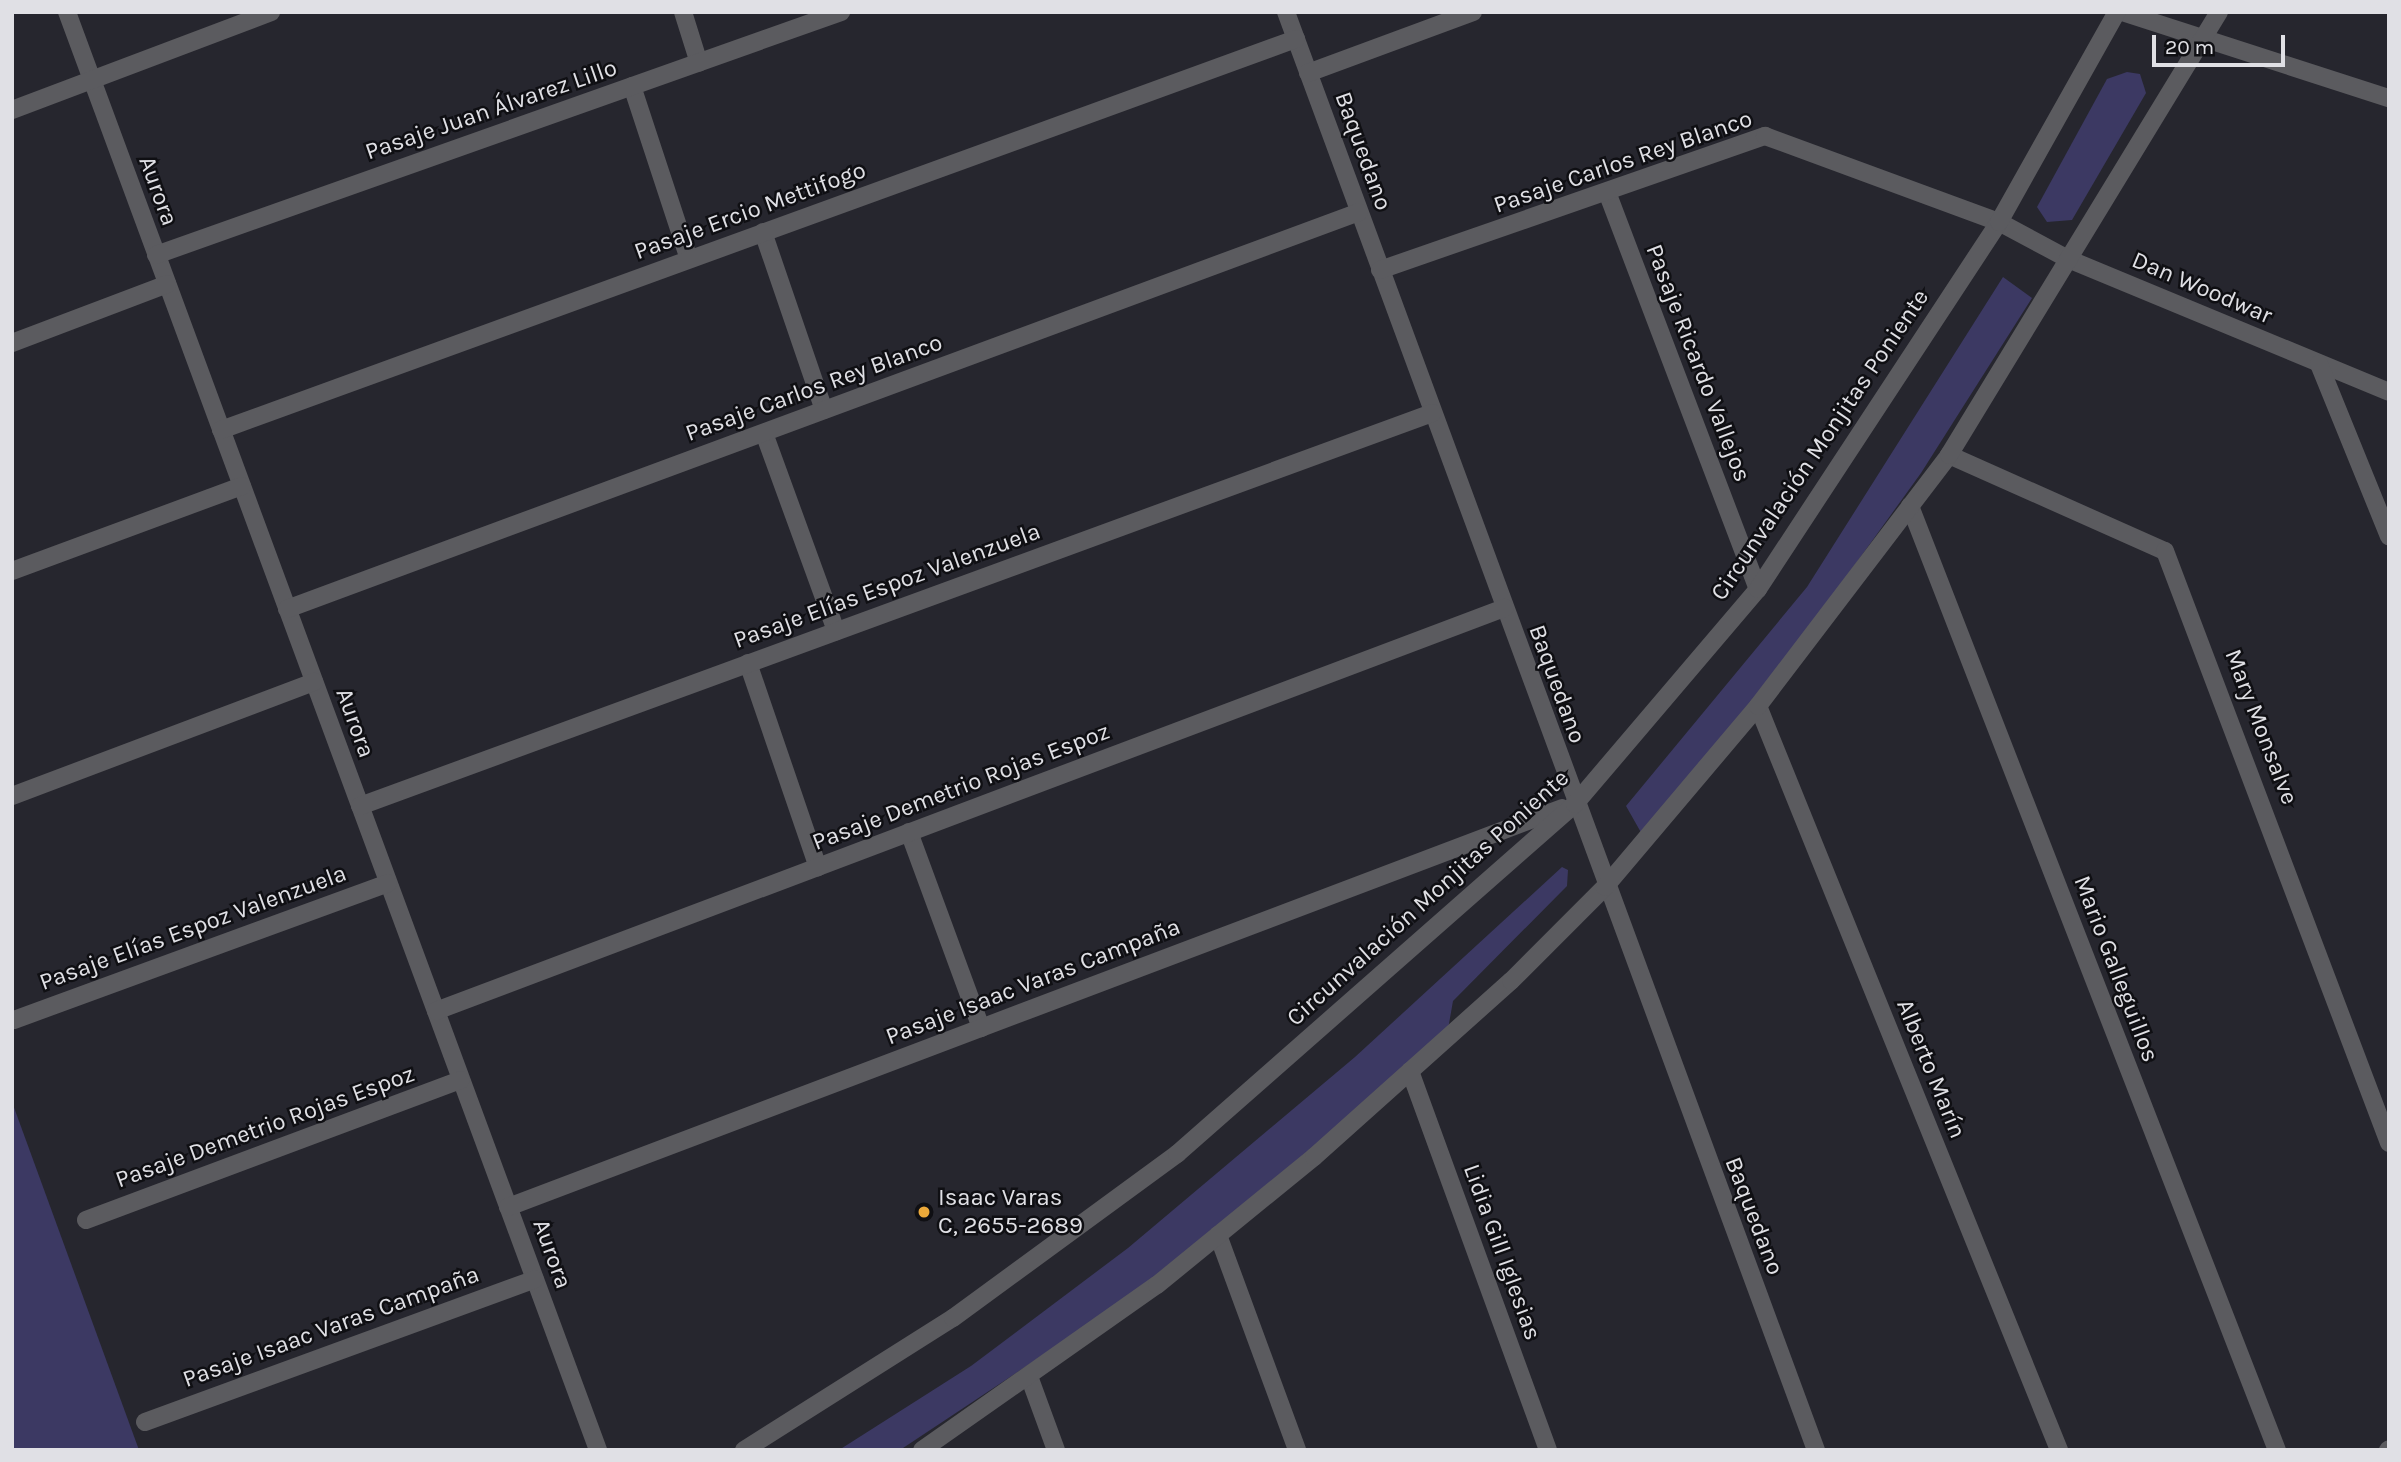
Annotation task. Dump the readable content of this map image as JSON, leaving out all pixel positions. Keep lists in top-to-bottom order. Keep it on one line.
{"streets":{"street":["Pasaje Juan Álvarez Lillo","Baquedano","Pasaje Carlos Rey Blanco","Aurora","Pasaje Ercio Mettifogo","Dan Woodwar","Pasaje Ricardo Vallejos","Circunvalación Monjitas Poniente","Pasaje Elías Espoz Valenzuela","Mary Monsalve","Pasaje Demetrio Rojas Espoz","Mario Galleguillos","Pasaje Isaac Varas Campaña","Alberto Marín","Lidia Gill Iglesias"]},"crossings":[["Pasaje Juan Álvarez Lillo","Aurora"],["Baquedano","Pasaje Carlos Rey Blanco"],["Baquedano","Pasaje Ercio Mettifogo"],["Baquedano","Circunvalación Monjitas Poniente"],["Baquedano","Pasaje Elías Espoz Valenzuela"],["Baquedano","Pasaje Demetrio Rojas Espoz"],["Baquedano","Pasaje Isaac Varas Campaña"],["Pasaje Carlos Rey Blanco","Aurora"],["Pasaje Carlos Rey Blanco","Dan Woodwar"],["Pasaje Carlos Rey Blanco","Pasaje Ricardo Vallejos"],["Pasaje Carlos Rey Blanco","Circunvalación Monjitas Poniente"],["Aurora","Pasaje Ercio Mettifogo"],["Aurora","Pasaje Elías Espoz Valenzuela"],["Aurora","Pasaje Demetrio Rojas Espoz"],["Aurora","Pasaje Isaac Varas Campaña"],["Dan Woodwar","Circunvalación Monjitas Poniente"],["Pasaje Ricardo Vallejos","Circunvalación Monjitas Poniente"],["Circunvalación Monjitas Poniente","Pasaje Isaac Varas Campaña"]],"places":["Isaac Varas C, 2655-2689"],"scale_bar":"20 m"}
